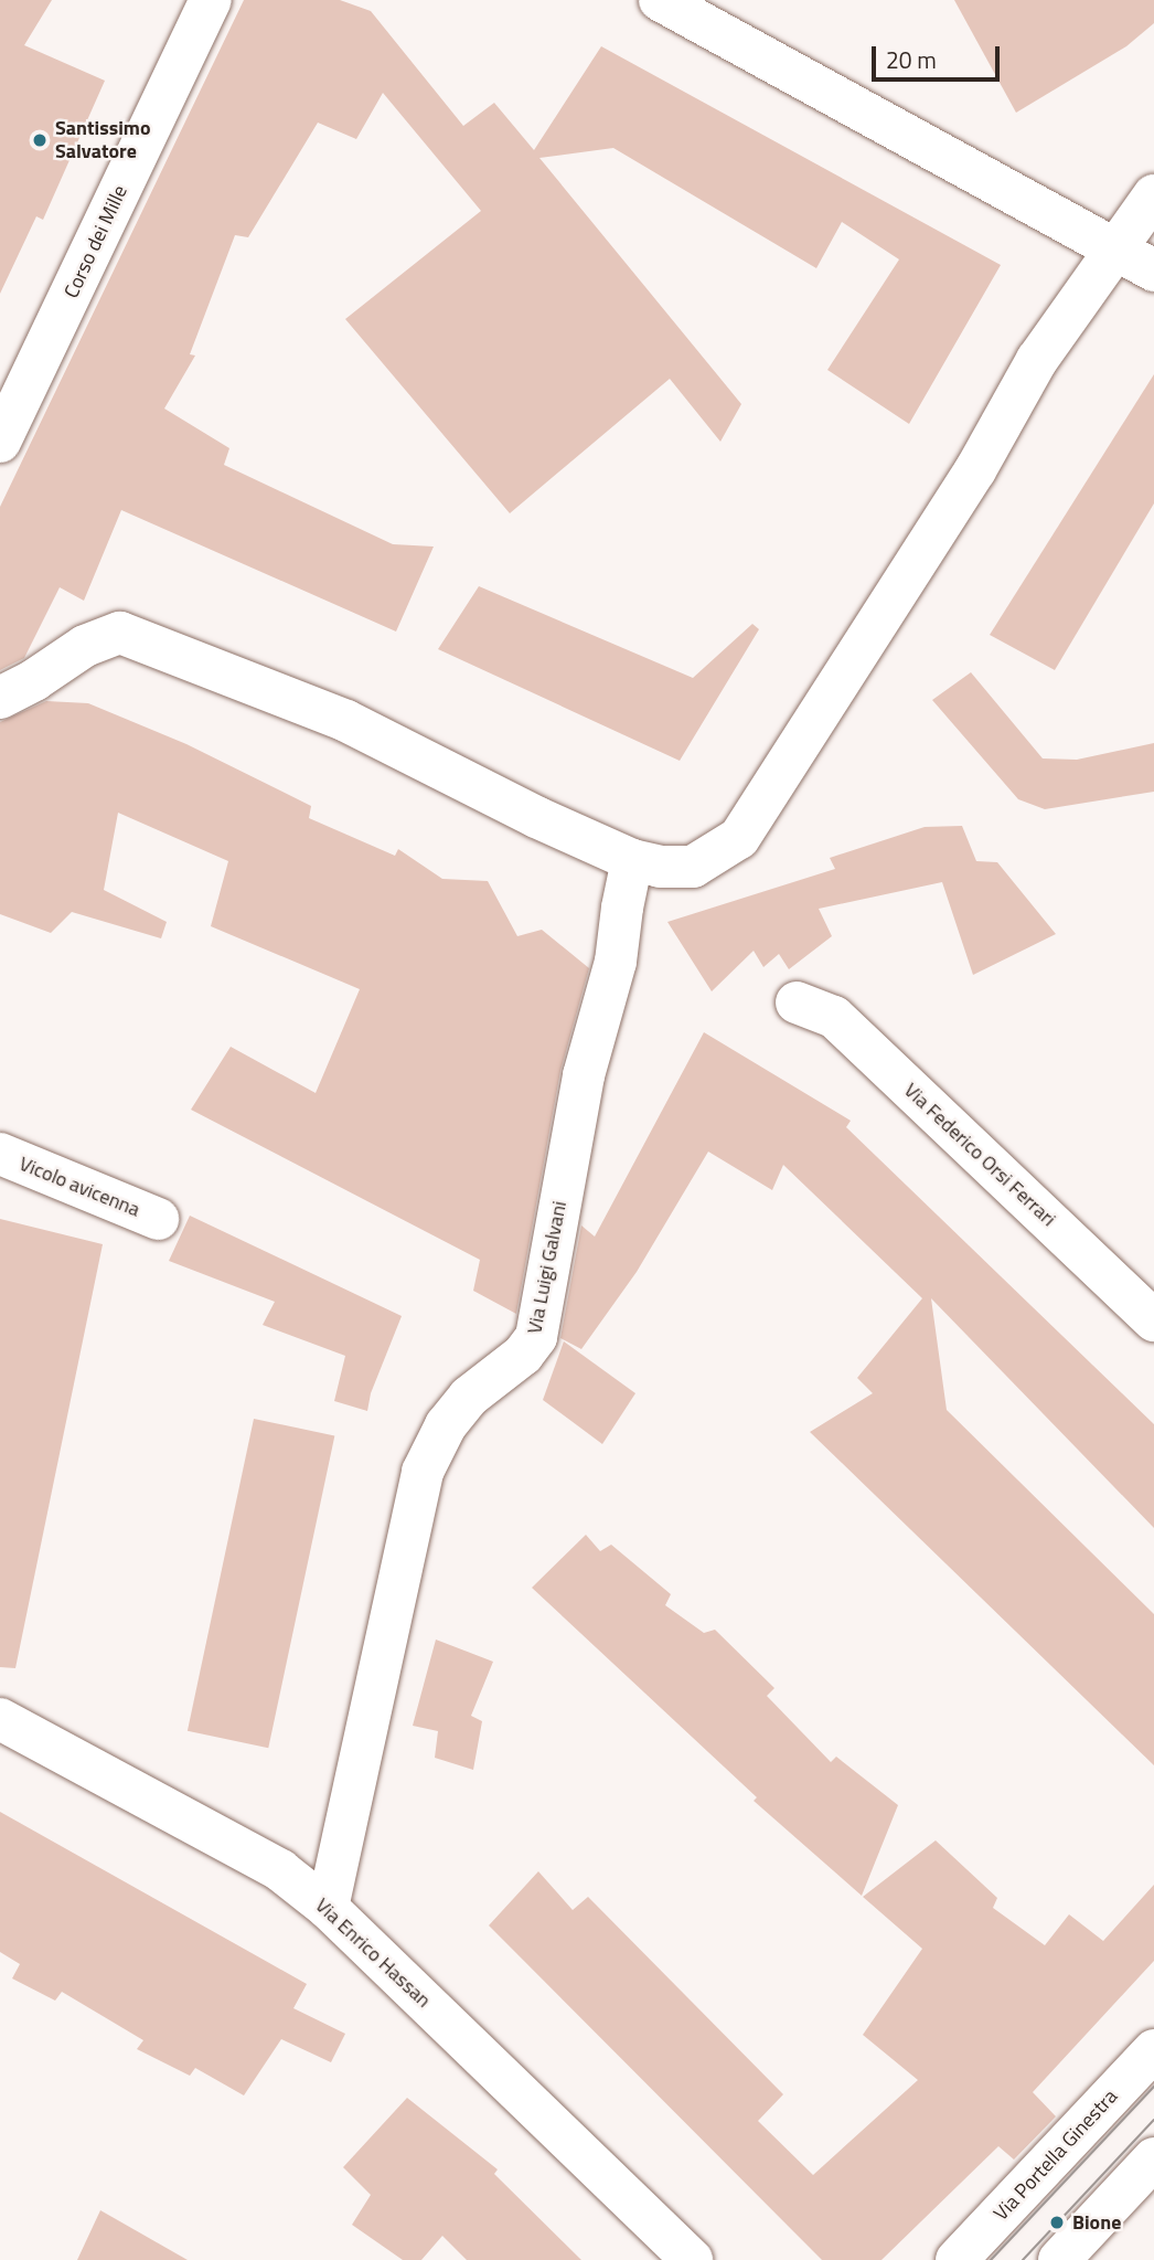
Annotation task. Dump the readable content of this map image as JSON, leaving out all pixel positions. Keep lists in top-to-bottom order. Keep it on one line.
{"streets":{"street":["Corso dei Mille","Via Federico Orsi Ferrari","Vicolo avicenna","Via Luigi Galvani","Via Enrico Hassan","Via Portella Ginestra"]},"crossings":[["Via Luigi Galvani","Via Enrico Hassan"]],"places":["Santissimo Salvatore","Bione"],"scale_bar":"20 m"}
